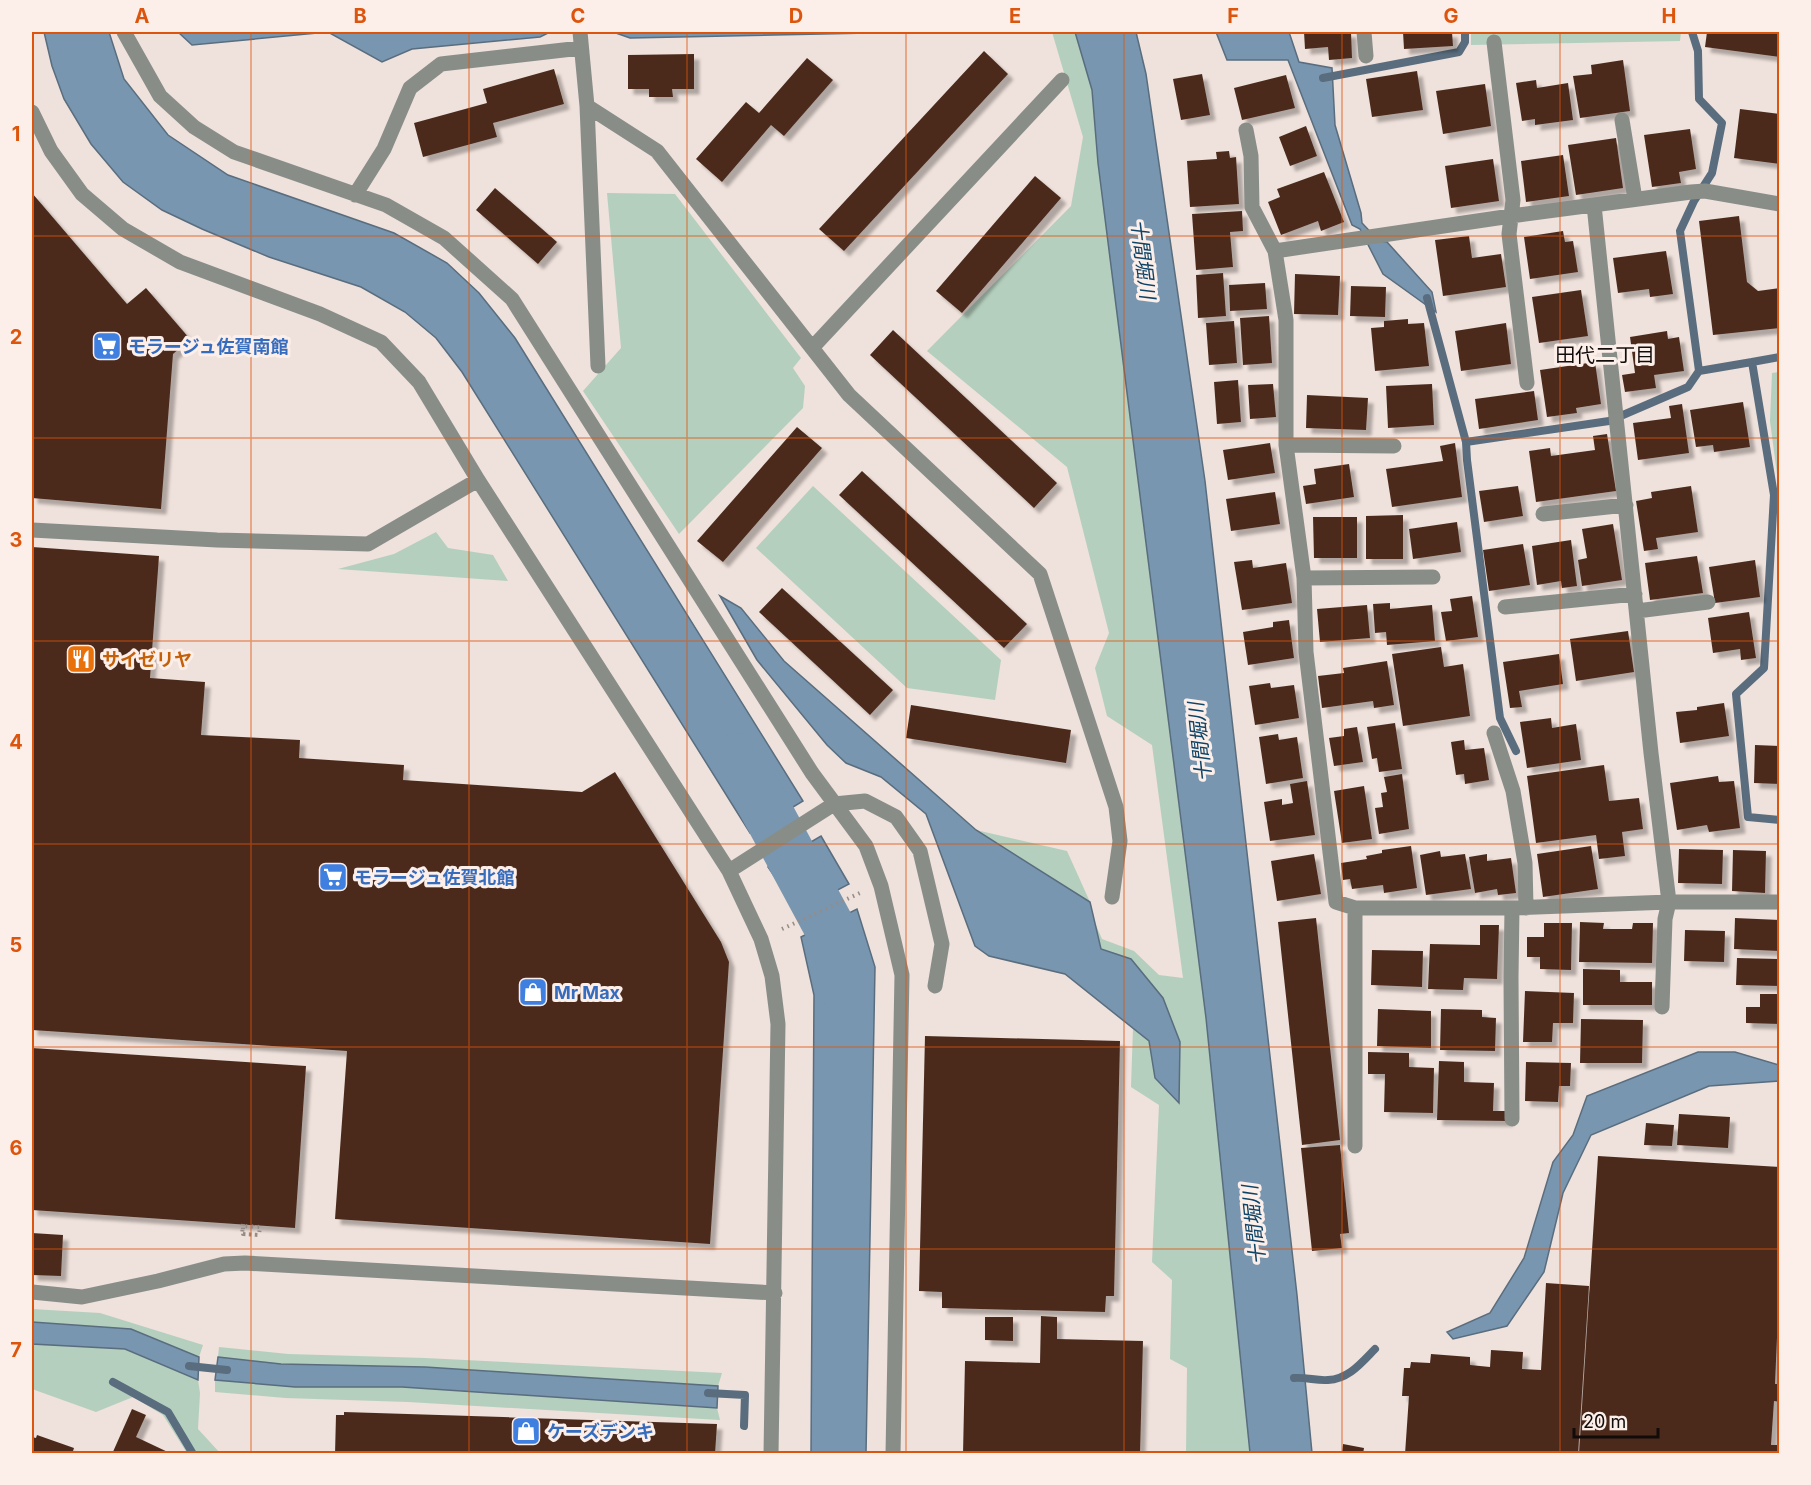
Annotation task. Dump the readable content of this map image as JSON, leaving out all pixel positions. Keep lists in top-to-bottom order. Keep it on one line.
{"districts":["田代二丁目"],"water":["十間堀川"],"places":{"supermarket":["モラージュ佐賀南館","モラージュ佐賀北館"],"restaurant":["サイゼリヤ"],"shop":["Mr Max","ケーズデンキ"]},"scale_bar":"20 m","grid":{"columns":["A","B","C","D","E","F","G","H"],"rows":["1","2","3","4","5","6","7"]}}
